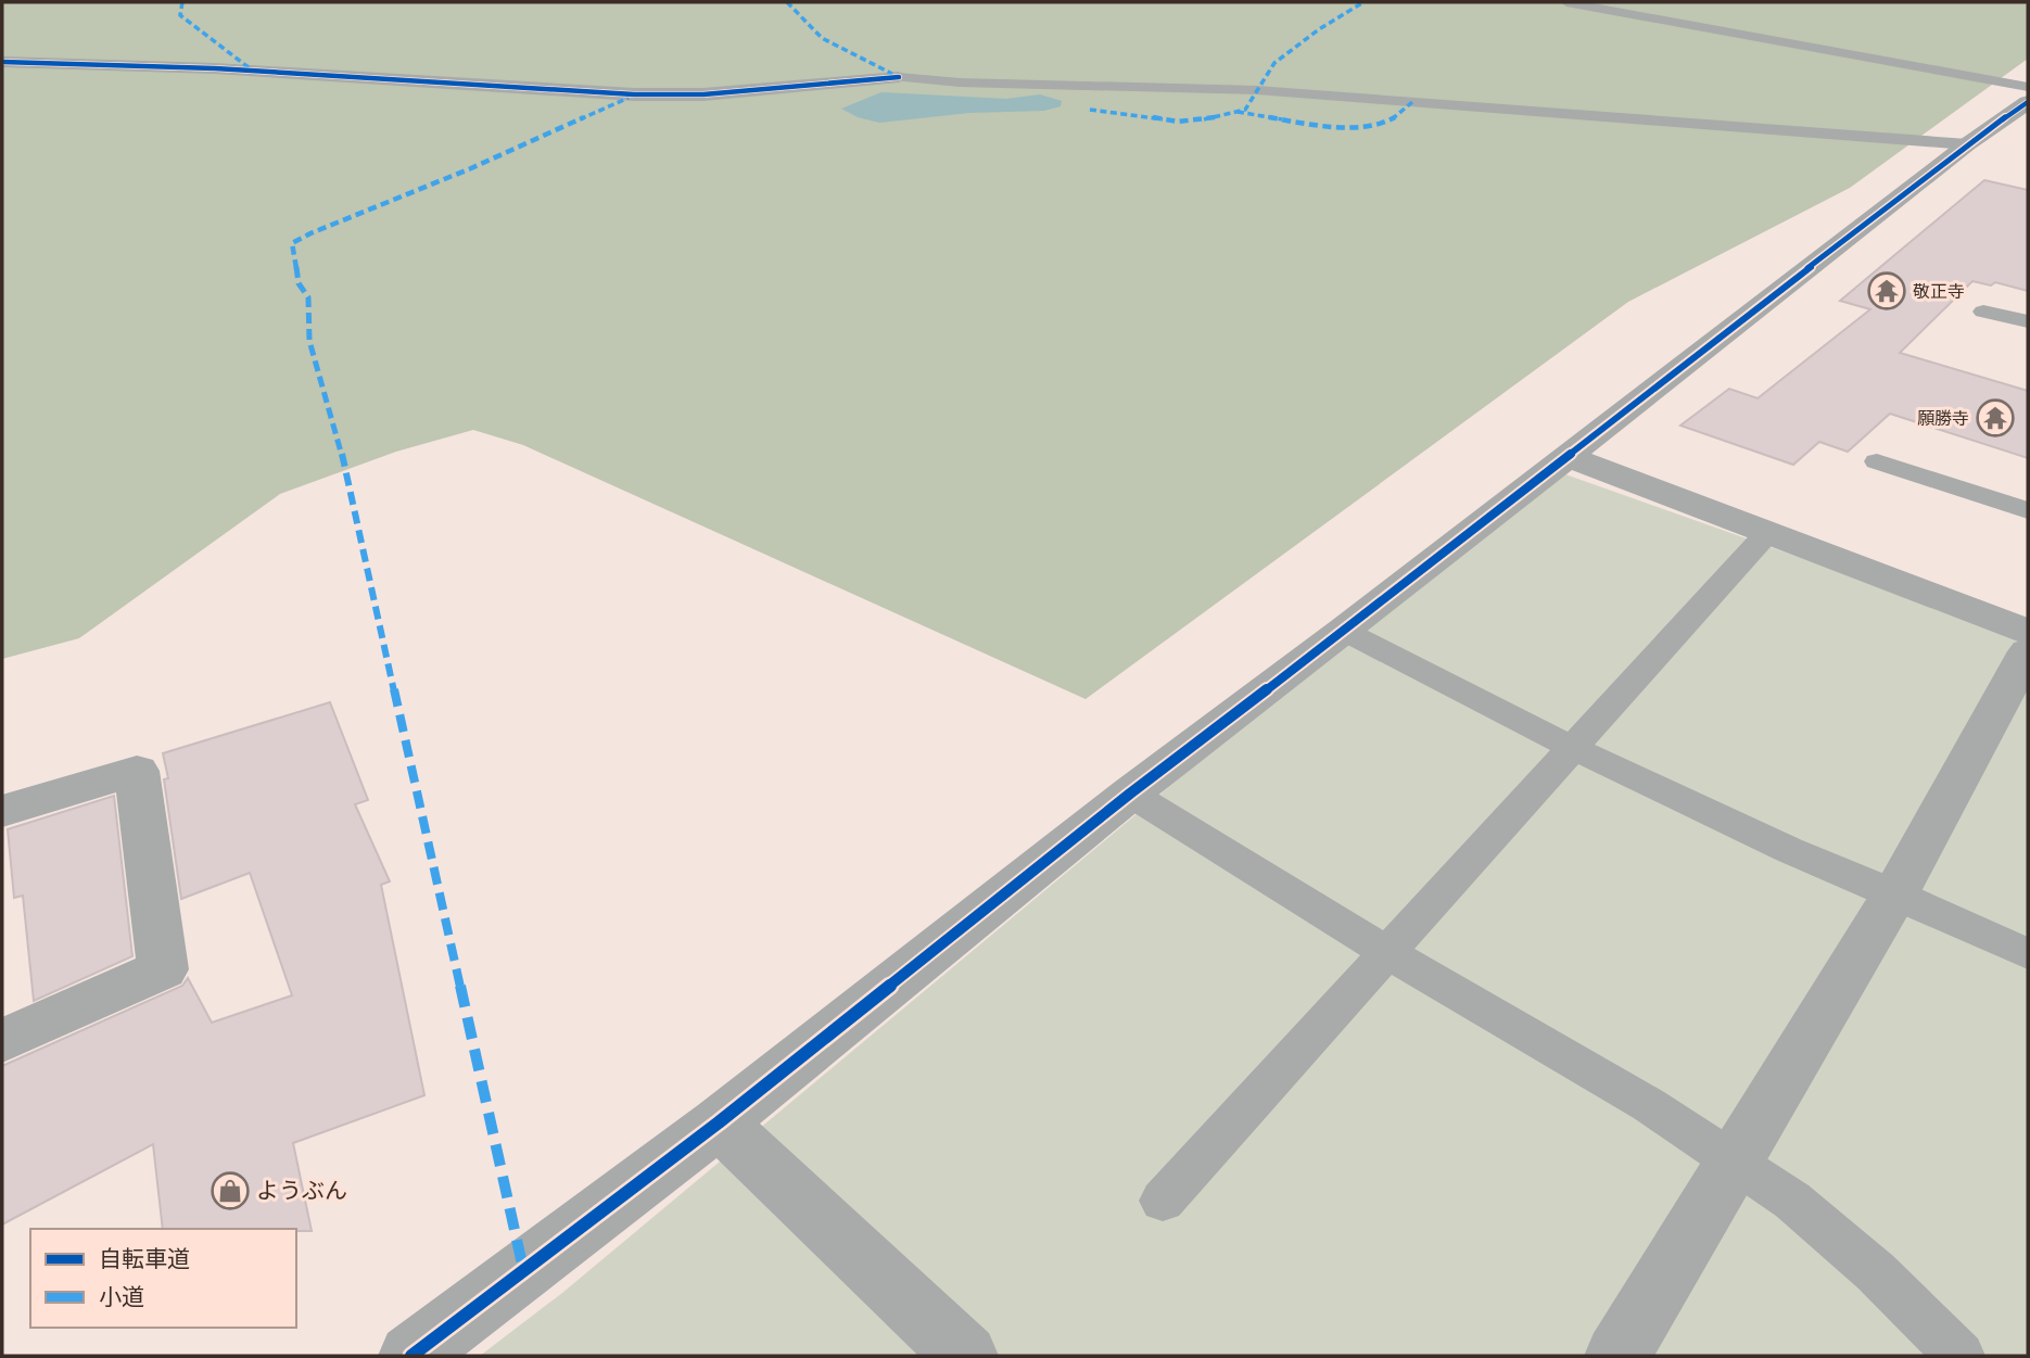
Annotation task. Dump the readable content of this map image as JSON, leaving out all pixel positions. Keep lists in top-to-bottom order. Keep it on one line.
{"places":{"temple":["敬正寺","願勝寺"],"shop":["ようぶん"]},"legend":["自転車道","小道"]}
